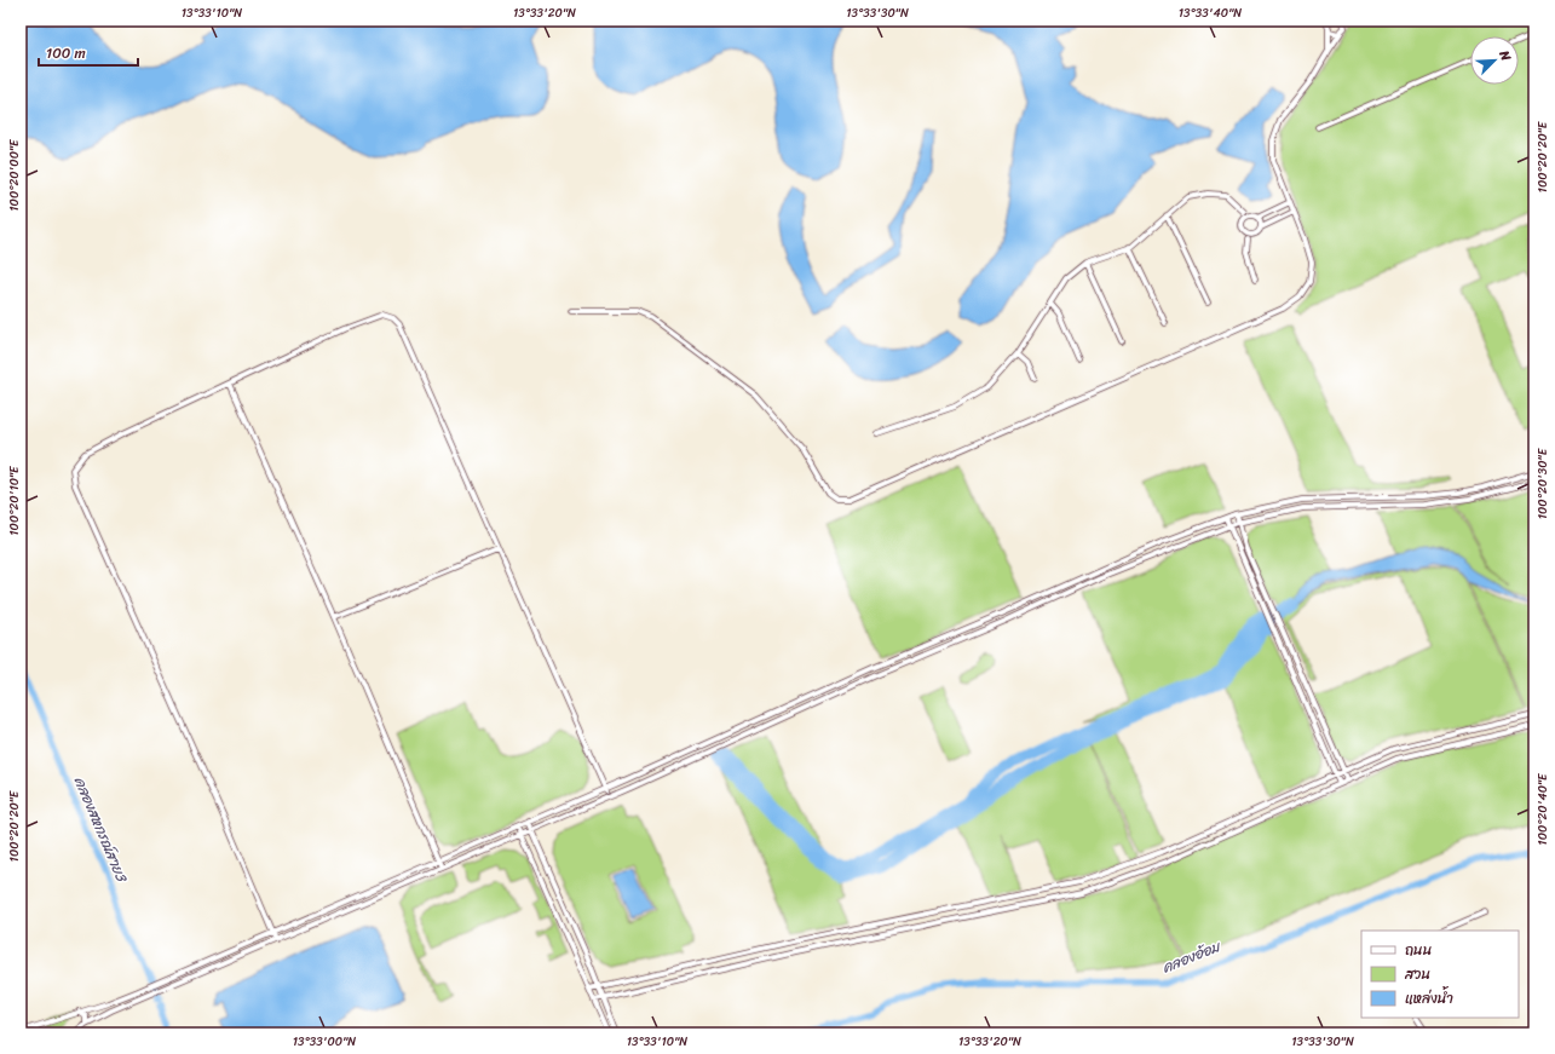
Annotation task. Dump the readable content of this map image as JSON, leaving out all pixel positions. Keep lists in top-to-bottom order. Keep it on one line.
{"water":["คลองสหกรณ์สาย3","คลองอ้อม"],"legend":["ถนน","สวน","แหล่งน้ำ"],"scale_bar":"100 m","north":"top right","coordinates":["13°33'10\"N","13°33'20\"N","13°33'30\"N","13°33'40\"N","100°20'20\"E","100°20'00\"E","100°20'30\"E","100°20'10\"E","100°20'40\"E","13°33'00\"N"]}
